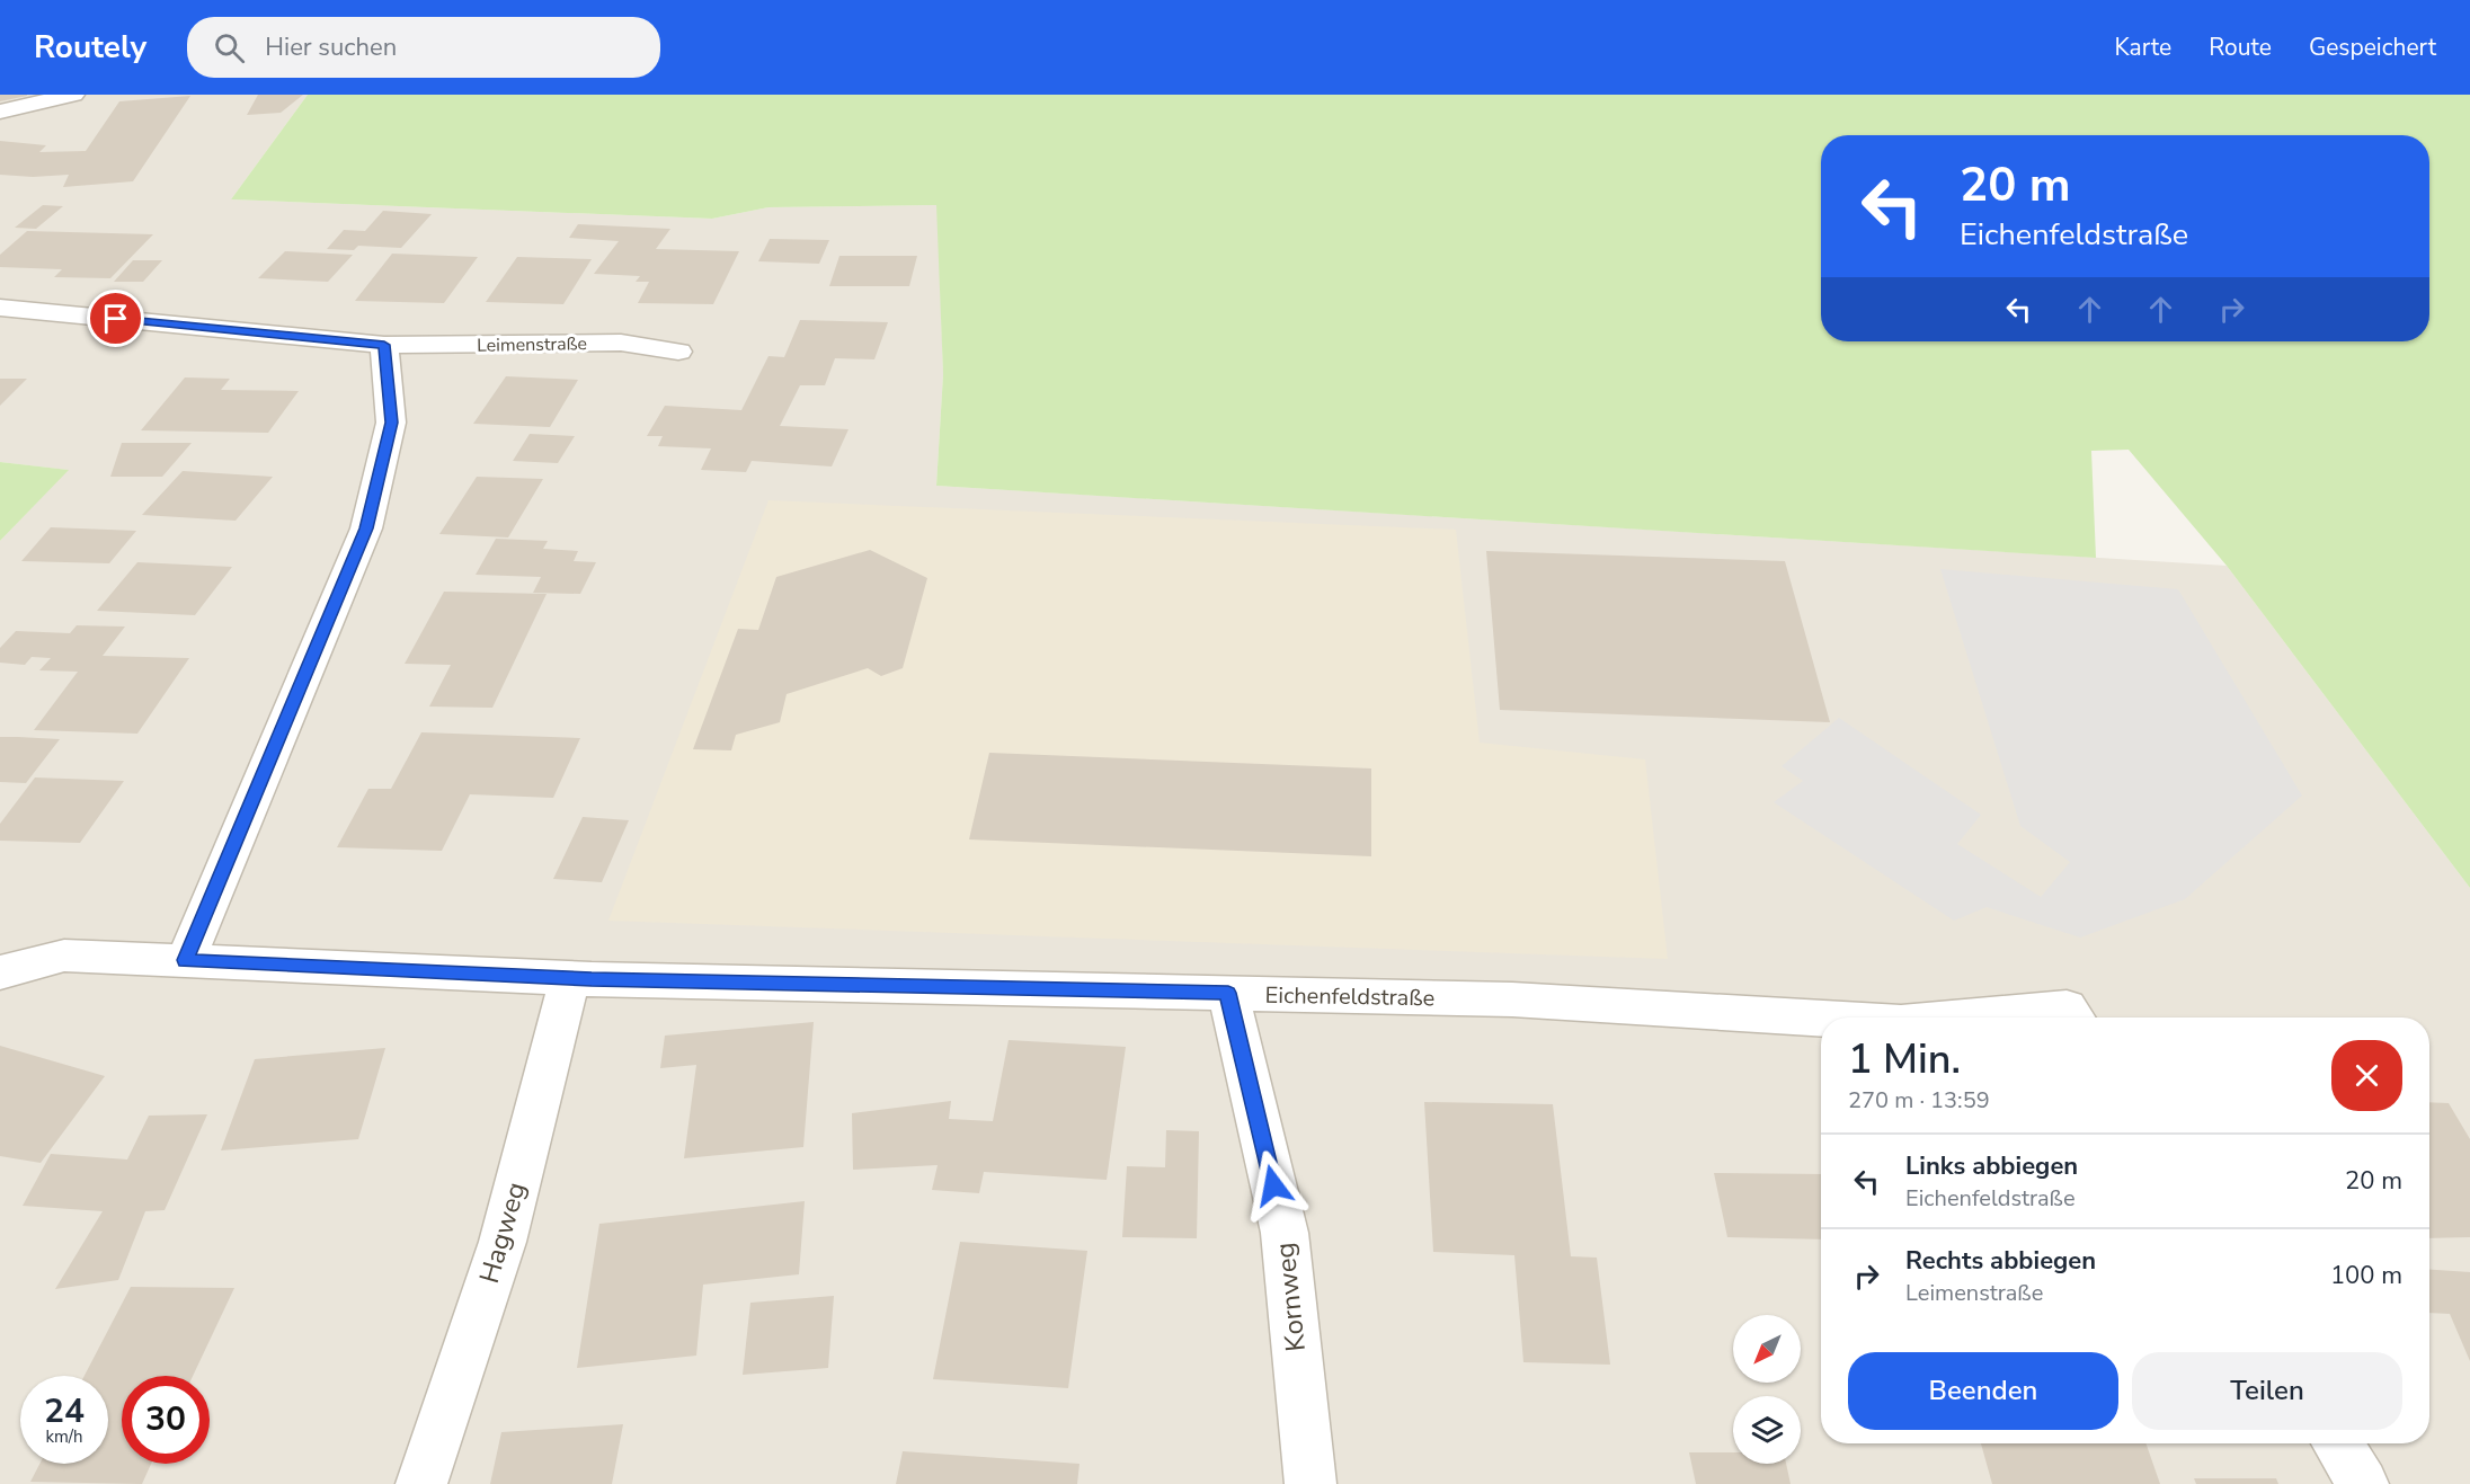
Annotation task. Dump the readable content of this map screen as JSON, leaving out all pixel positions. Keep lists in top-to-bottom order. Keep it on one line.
{"streets":{"street":["Leimenstraße","Eichenfeldstraße","Hagweg","Kornweg"]},"crossings":[["Eichenfeldstraße","Hagweg"],["Eichenfeldstraße","Kornweg"]],"north":"bottom left","page":{"header":"Routely","search":"Hier suchen","nav":["Karte","Route","Gespeichert"],"turn":["20 m","Eichenfeldstraße"],"heading":["1 Min.","270 m · 13:59"],"list":[{"name":"Links abbiegen","note":"Eichenfeldstraße","value":"20 m"},{"name":"Rechts abbiegen","note":"Leimenstraße","value":"100 m"}],"buttons":["Beenden","Teilen"],"speed":"24 km/h","limit":"30"}}
